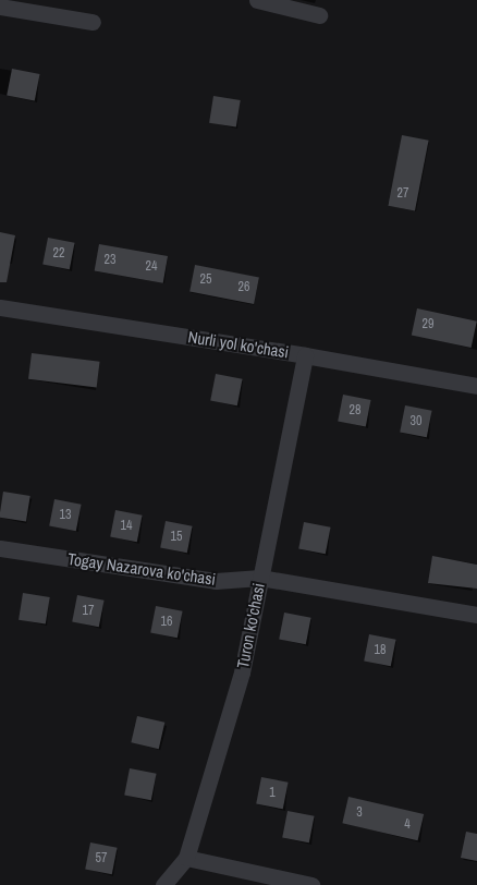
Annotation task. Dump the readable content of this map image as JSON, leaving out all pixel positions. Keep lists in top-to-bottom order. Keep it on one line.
{"streets":{"street":["Nurli yol ko'chasi","Togay Nazarova ko'chasi","Turon ko'chasi"]},"crossings":[["Nurli yol ko'chasi","Turon ko'chasi"],["Togay Nazarova ko'chasi","Turon ko'chasi"]],"house_numbers":["27","22","23","24","25","26","29","28","30","13","14","15","17","16","18","1","3","4","57"]}
